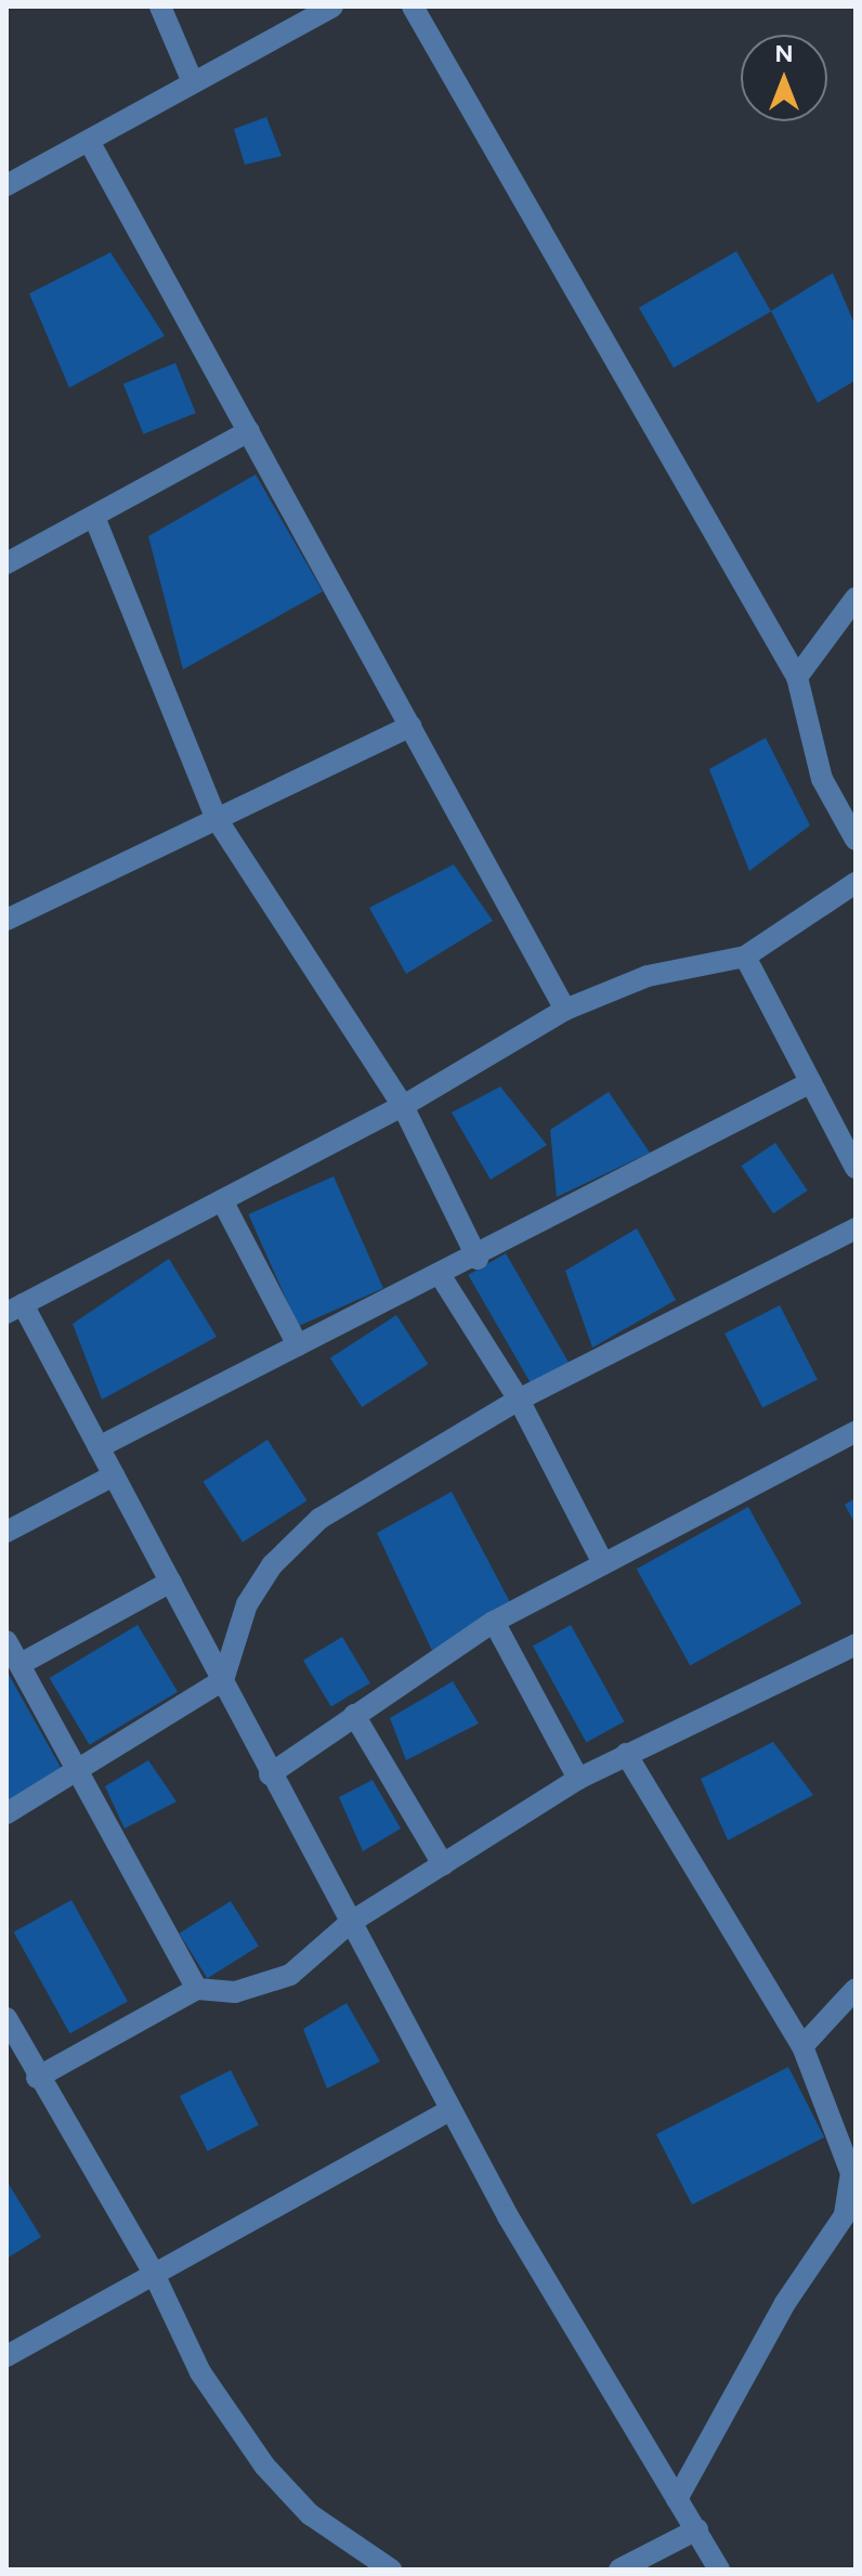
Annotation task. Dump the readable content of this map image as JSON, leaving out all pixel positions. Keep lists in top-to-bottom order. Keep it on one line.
{"north":"top"}
